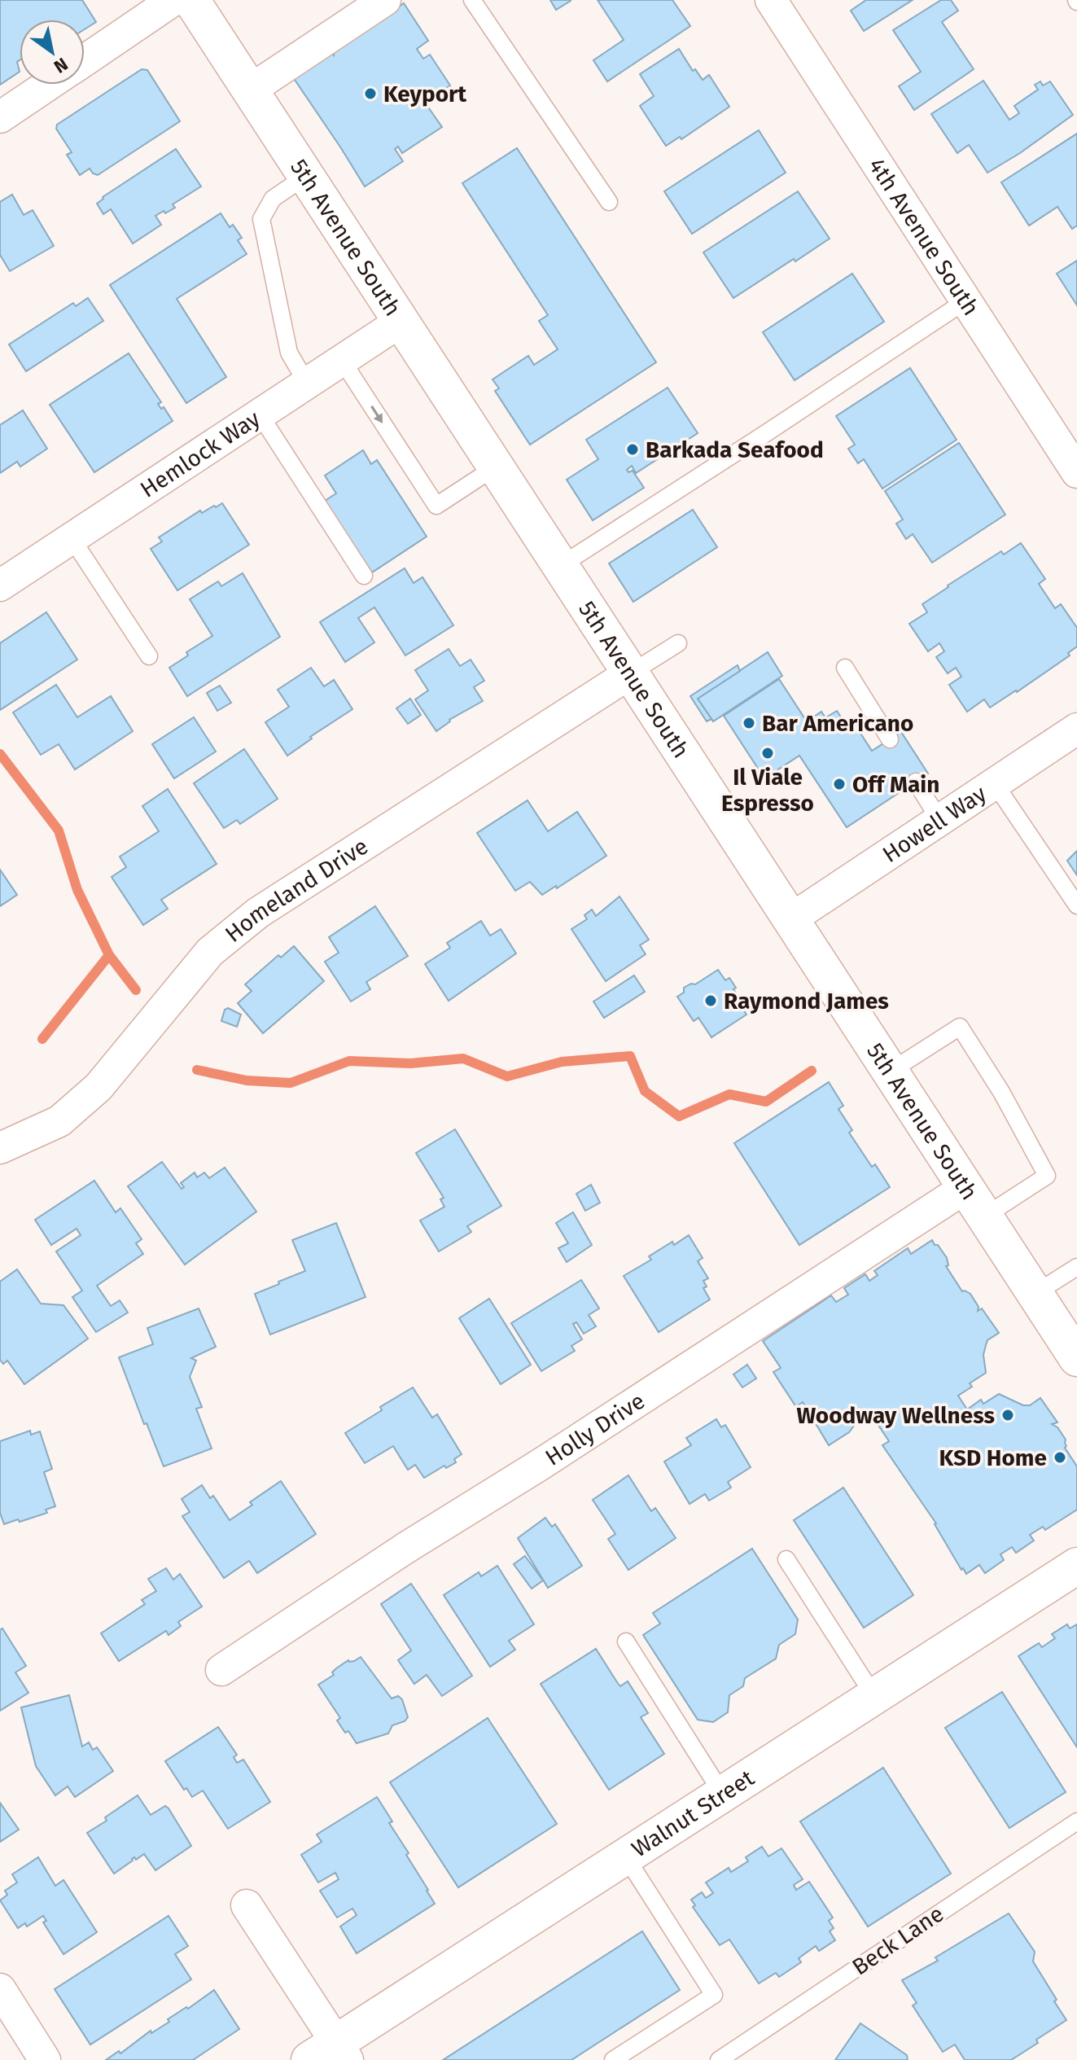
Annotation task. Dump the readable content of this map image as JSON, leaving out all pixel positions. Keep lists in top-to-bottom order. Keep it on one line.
{"streets":{"main road":["5th Avenue South","Walnut Street"],"street":["4th Avenue South","Hemlock Way","Howell Way","Homeland Drive","Holly Drive"],"lane":["Beck Lane"]},"crossings":[["5th Avenue South","Hemlock Way"],["5th Avenue South","Howell Way"],["5th Avenue South","Homeland Drive"],["5th Avenue South","Holly Drive"]],"places":["Keyport","Barkada Seafood","Bar Americano","Il Viale Espresso","Off Main","Raymond James","Woodway Wellness","KSD Home"],"north":"bottom right"}
